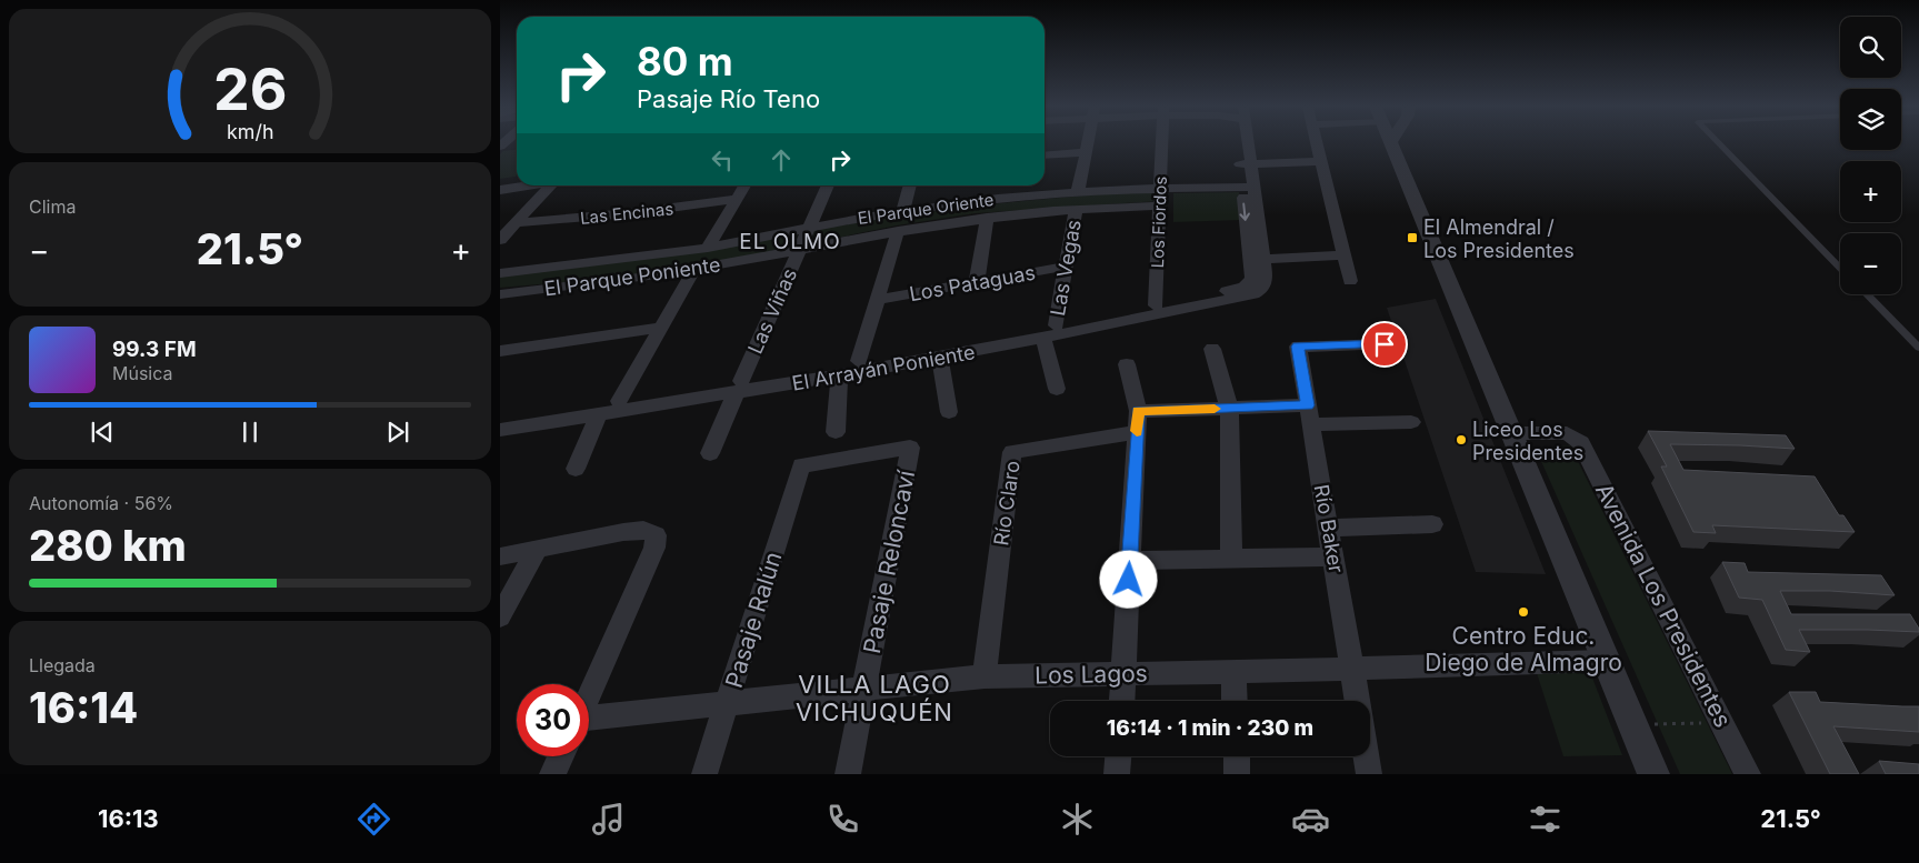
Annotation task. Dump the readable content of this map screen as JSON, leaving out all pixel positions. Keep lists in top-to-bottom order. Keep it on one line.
{"streets":{"street":["El Parque Oriente","Las Encinas","Los Fiordos","Las Vegas","El Parque Poniente","Los Pataguas","Las Viñas","El Arrayán Poniente","Río Claro","Río Baker","Pasaje Reloncaví","Avenida Los Presidentes","Pasaje Ralún","Los Lagos"]},"crossings":[["El Parque Oriente","Los Fiordos"],["El Parque Oriente","Las Viñas"],["Los Fiordos","El Parque Poniente"],["Los Fiordos","El Arrayán Poniente"],["Las Vegas","El Parque Poniente"],["Las Vegas","Los Pataguas"],["Las Vegas","El Arrayán Poniente"],["El Parque Poniente","Las Viñas"],["Las Viñas","El Arrayán Poniente"],["Río Claro","Los Lagos"],["Río Baker","Los Lagos"],["Pasaje Reloncaví","Pasaje Ralún"],["Pasaje Reloncaví","Los Lagos"],["Pasaje Ralún","Los Lagos"]],"districts":["EL OLMO","VILLA LAGO VICHUQUÉN"],"places":{"transit":["El Almendral / Los Presidentes"],"other":["Liceo Los Presidentes","Centro Educ. Diego de Almagro"]},"page":{"map_buttons":["+","−"],"turn":["80 m","Pasaje Río Teno"],"tile":["Clima",["Autonomía · 56%","280 km"],["Llegada","16:14"]],"heat":["−","21.5°","+"],"song":["99.3 FM","Música"],"limit":"30","trip":"16:14 · 1 min · 230 m","tabs":["16:13","21.5°"],"gauge":["26","km/h"]}}
